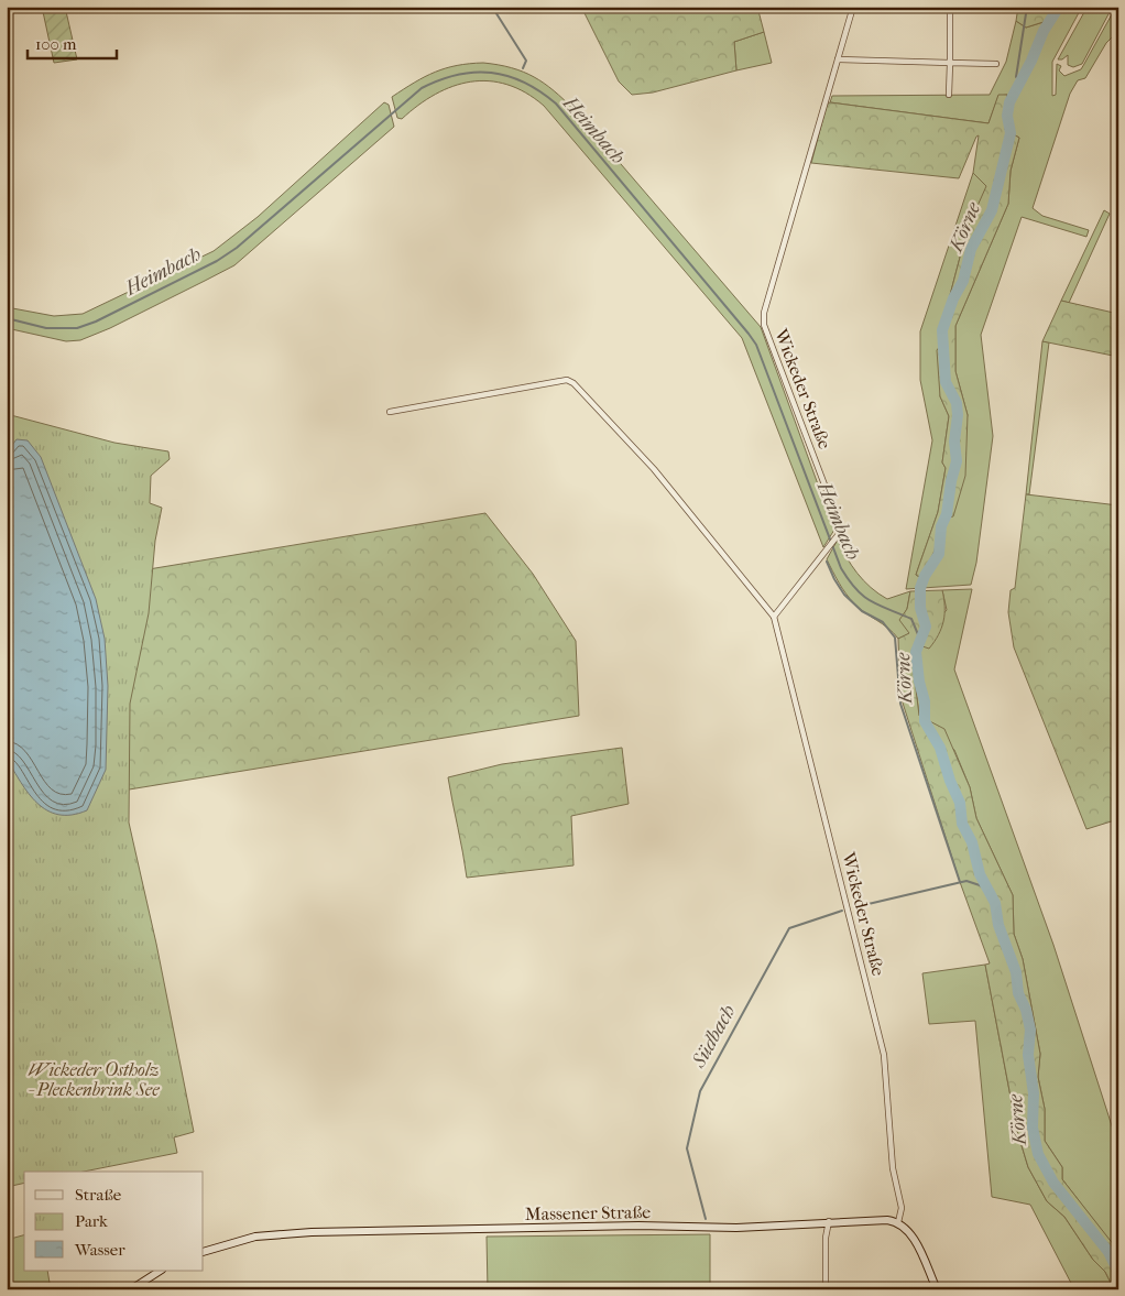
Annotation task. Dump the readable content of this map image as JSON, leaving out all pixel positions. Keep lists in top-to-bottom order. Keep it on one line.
{"streets":{"main road":["Massener Straße"],"street":["Wickeder Straße"]},"crossings":[["Wickeder Straße","Massener Straße"]],"water":["Heimbach","Körne","Südbach"],"parks":["Wickeder Ostholz - Pleckenbrink See"],"legend":["Straße","Park","Wasser"],"scale_bar":"100 m"}
